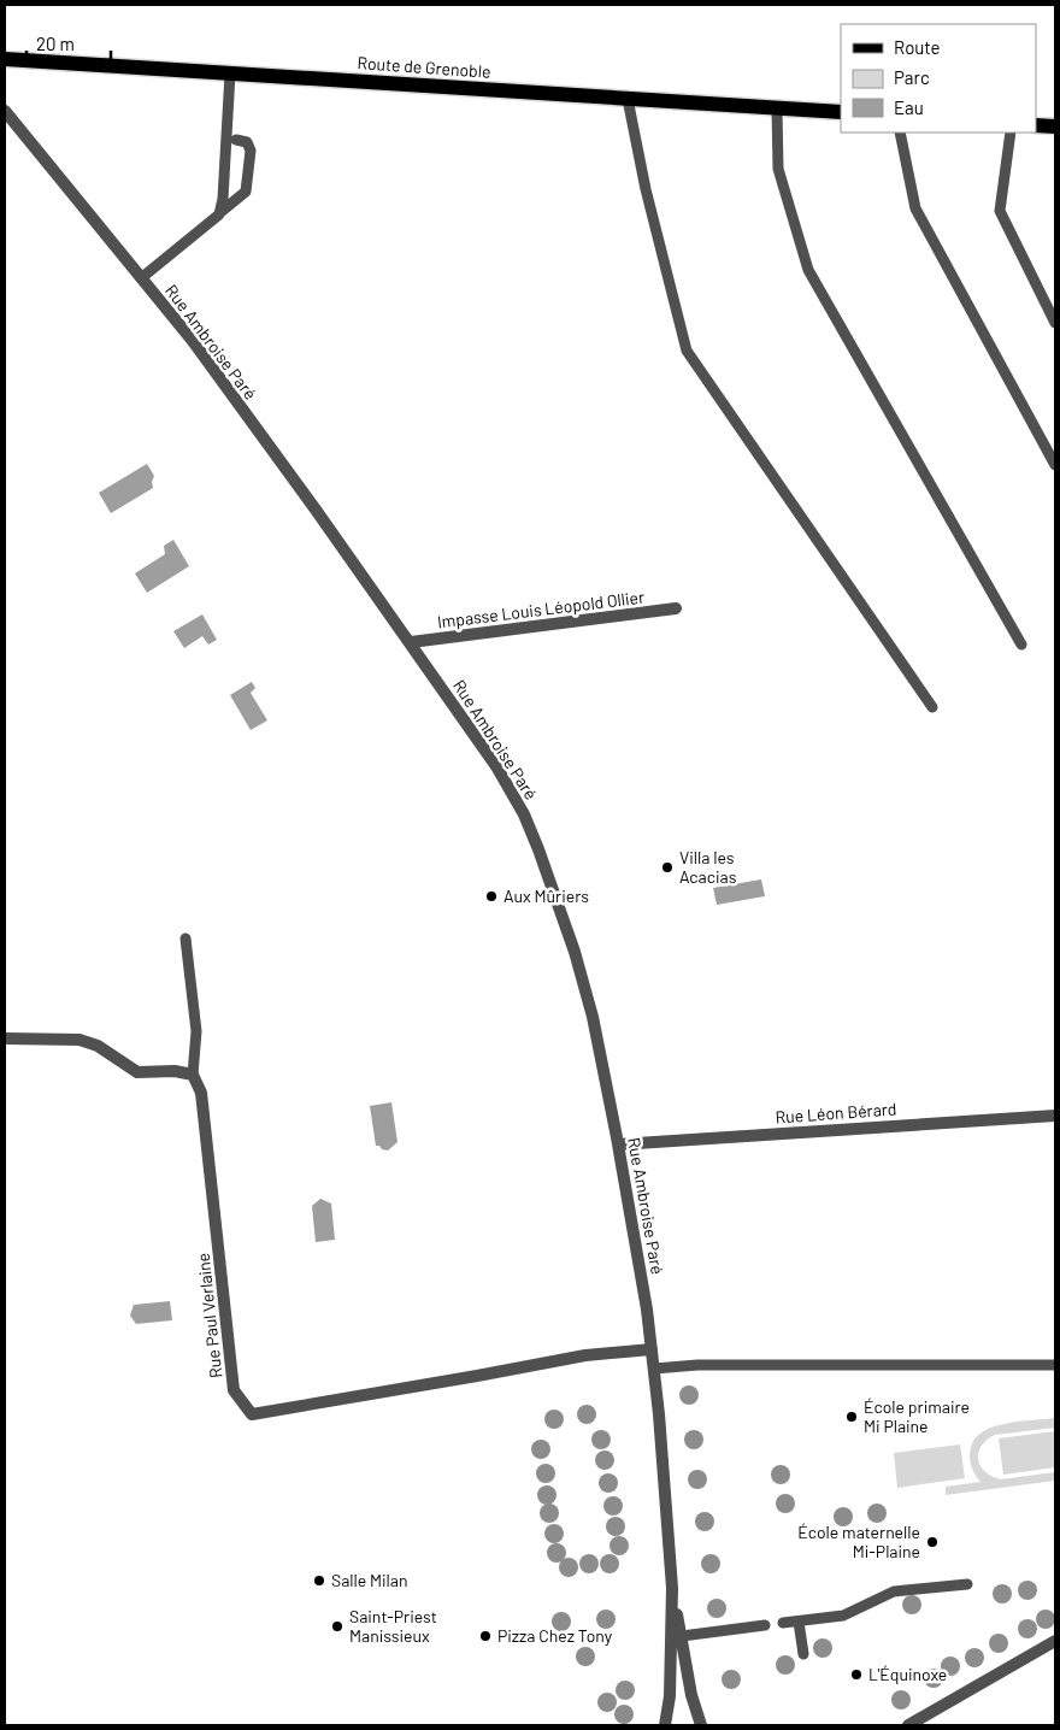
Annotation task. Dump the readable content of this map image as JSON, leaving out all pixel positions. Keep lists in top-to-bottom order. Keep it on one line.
{"streets":{"main road":["Route de Grenoble"],"street":["Rue Ambroise Paré","Impasse Louis Léopold Ollier","Rue Léon Bérard","Rue Paul Verlaine"]},"crossings":[["Rue Ambroise Paré","Impasse Louis Léopold Ollier"],["Rue Ambroise Paré","Rue Léon Bérard"],["Rue Ambroise Paré","Rue Paul Verlaine"]],"places":["Villa les Acacias","Aux Mûriers","École primaire Mi Plaine","École maternelle Mi-Plaine","Salle Milan","Saint-Priest Manissieux","Pizza Chez Tony","L'Équinoxe"],"legend":["Route","Parc","Eau"],"scale_bar":"20 m"}
